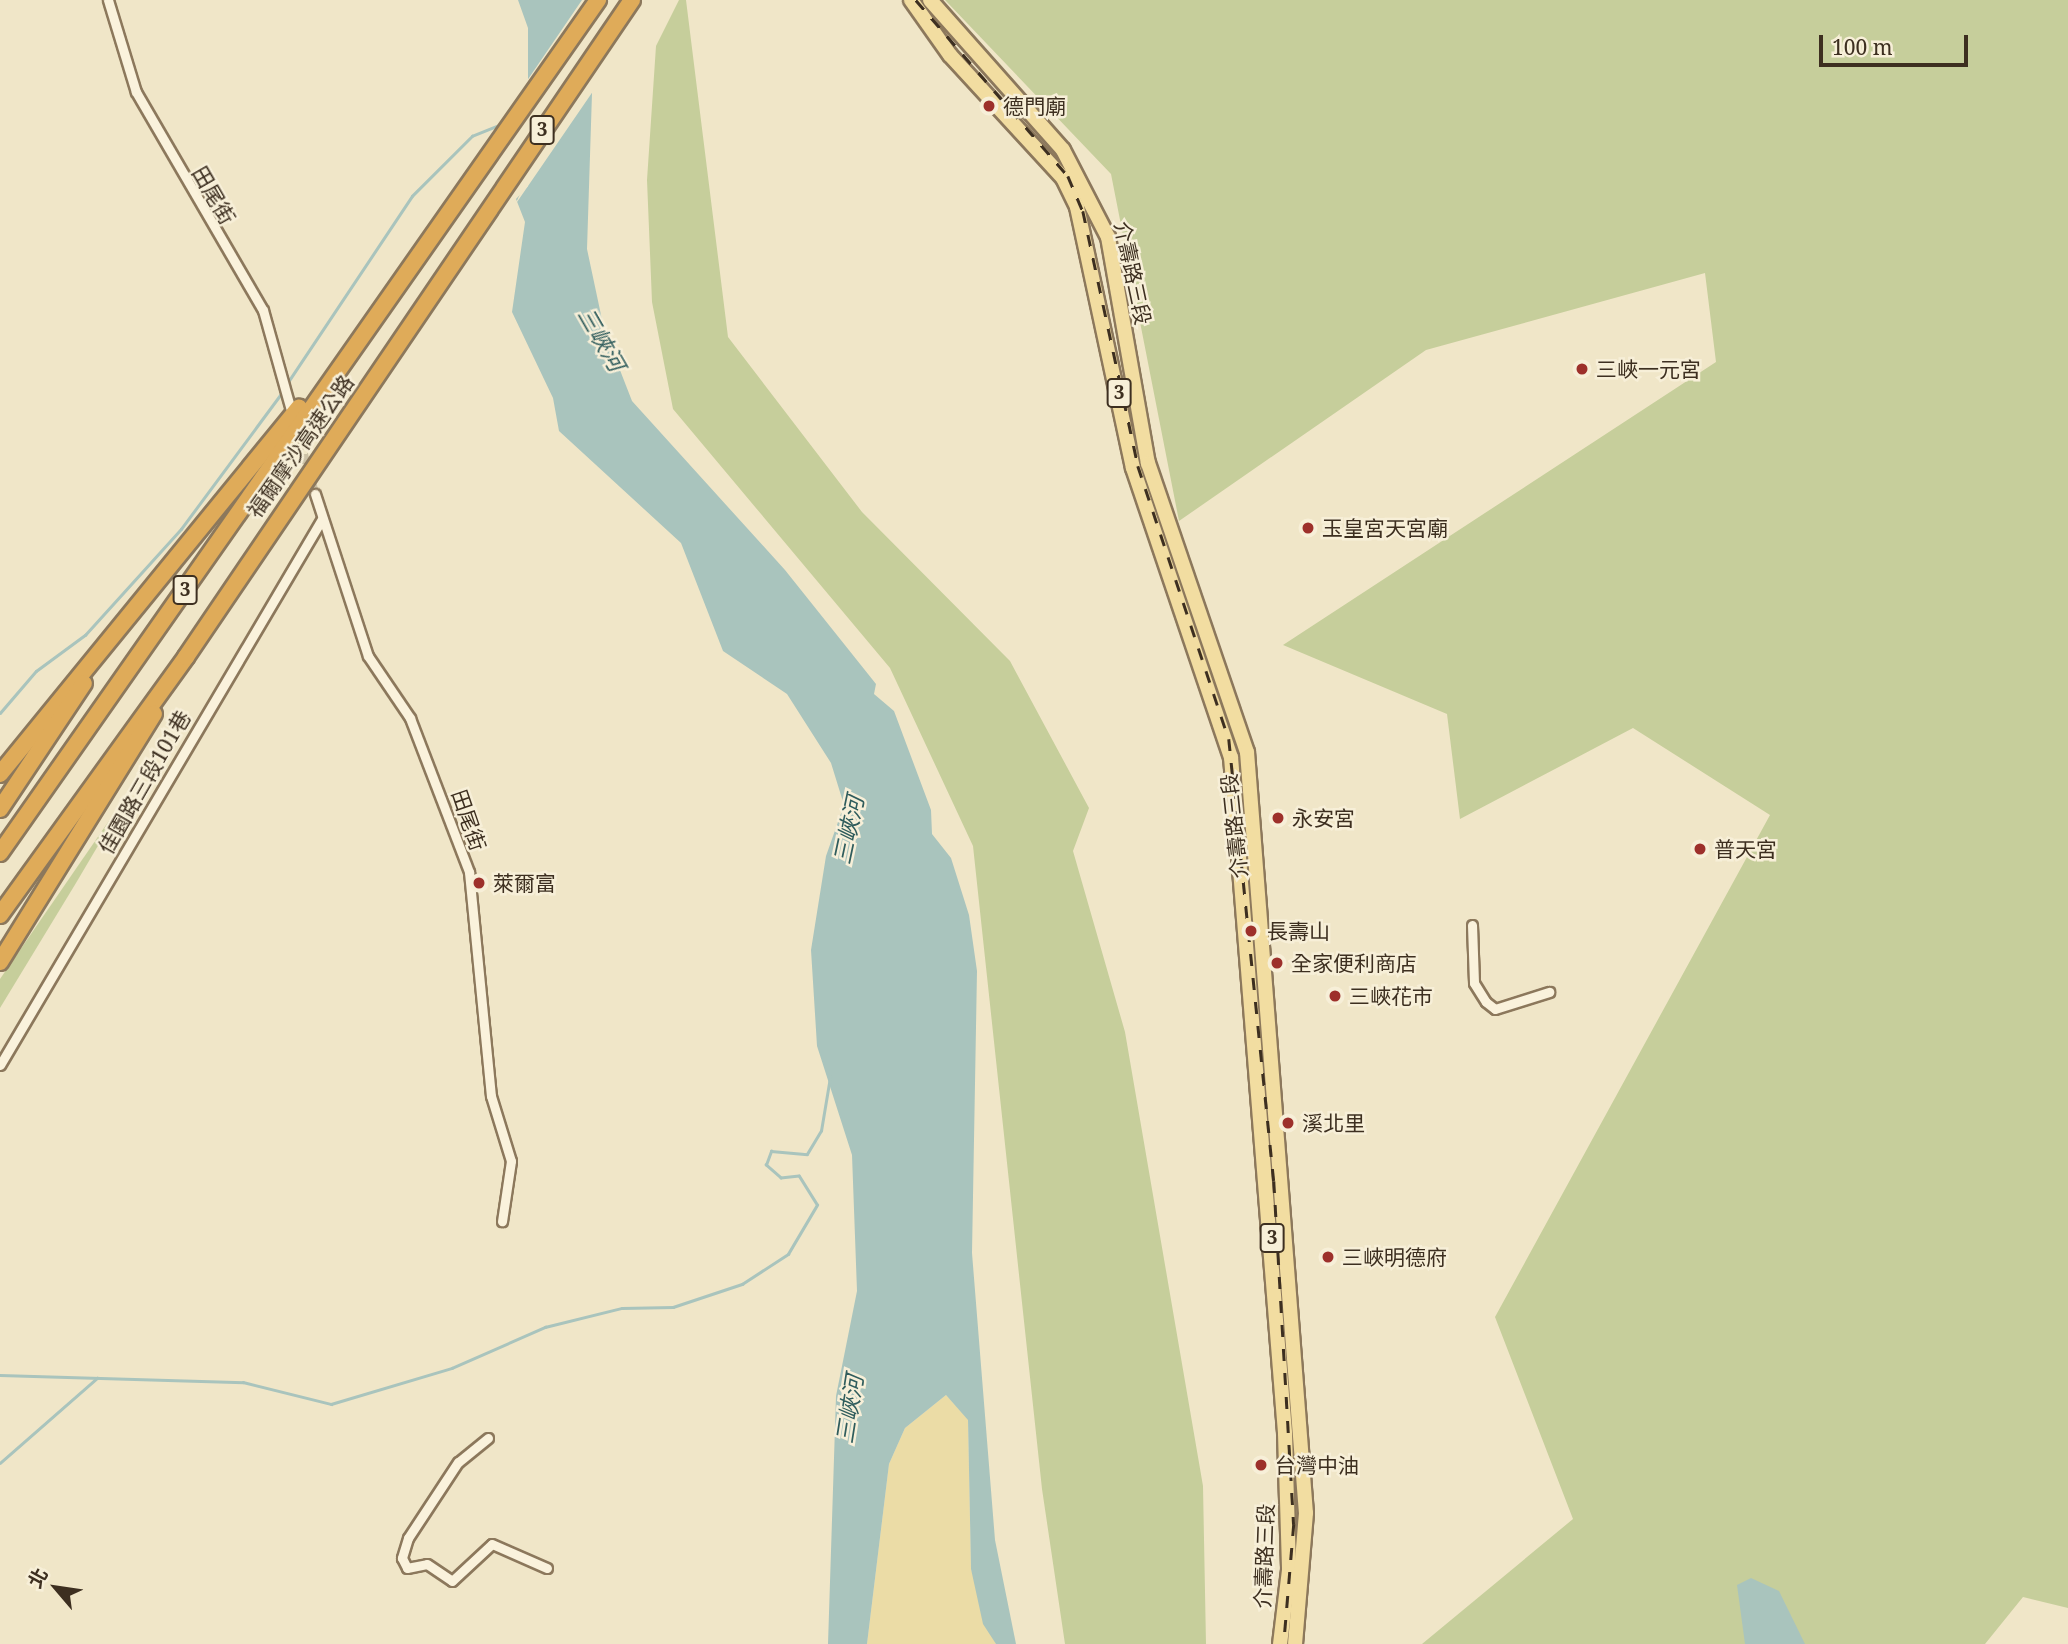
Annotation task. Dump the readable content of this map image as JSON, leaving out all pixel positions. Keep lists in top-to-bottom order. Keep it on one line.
{"streets":{"highway":["3","福爾摩沙高速公路"],"main road":["介壽路三段"],"street":["田尾街","佳園路三段101巷"]},"crossings":[["田尾街","佳園路三段101巷"]],"water":["三峽河"],"places":["德門廟","三峽一元宮","玉皇宮天宮廟","永安宮","普天宮","萊爾富","長壽山","全家便利商店","三峽花市","溪北里","三峽明德府","台灣中油"],"scale_bar":"100 m","north":"top left"}
